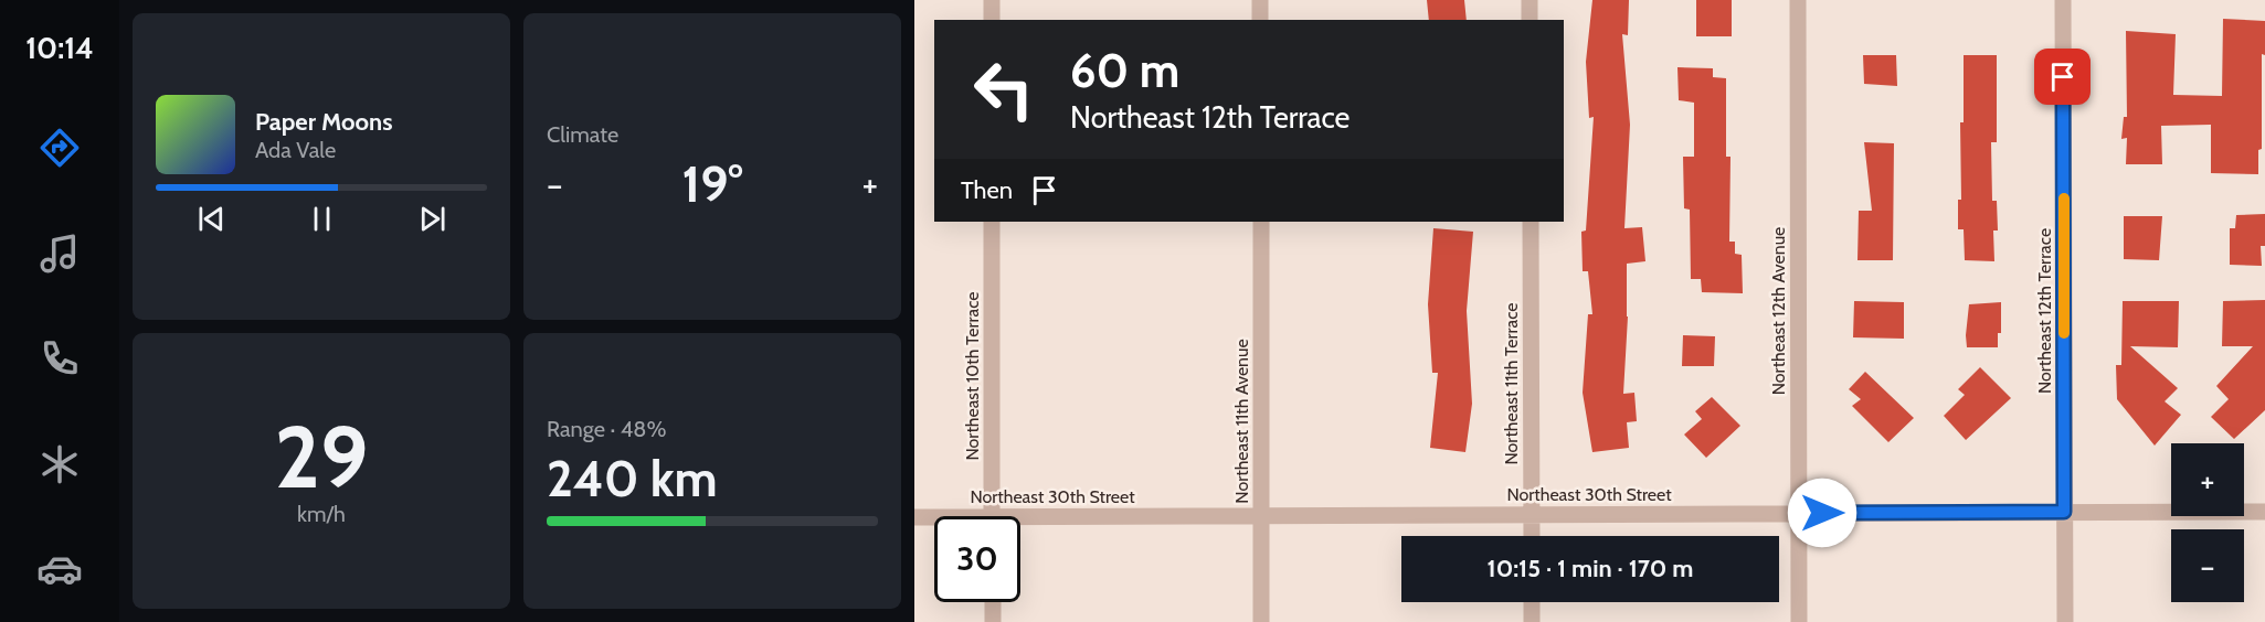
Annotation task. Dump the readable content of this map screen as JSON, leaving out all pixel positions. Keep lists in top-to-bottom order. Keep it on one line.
{"streets":{"street":["Northeast 12th Avenue","Northeast 12th Terrace","Northeast 10th Terrace","Northeast 11th Terrace","Northeast 11th Avenue","Northeast 30th Street"]},"crossings":[["Northeast 12th Avenue","Northeast 30th Street"],["Northeast 12th Terrace","Northeast 30th Street"],["Northeast 11th Terrace","Northeast 30th Street"],["Northeast 11th Avenue","Northeast 30th Street"]],"page":{"tabs":"10:14","tile":["Climate",["29","km/h"],["Range · 48%","240 km"]],"turn":["60 m","Northeast 12th Terrace"],"song":["Paper Moons","Ada Vale"],"heat":["−","19°","+"],"then":"Then","map_buttons":["+","−"],"limit":"30","trip":"10:15 · 1 min · 170 m"}}
